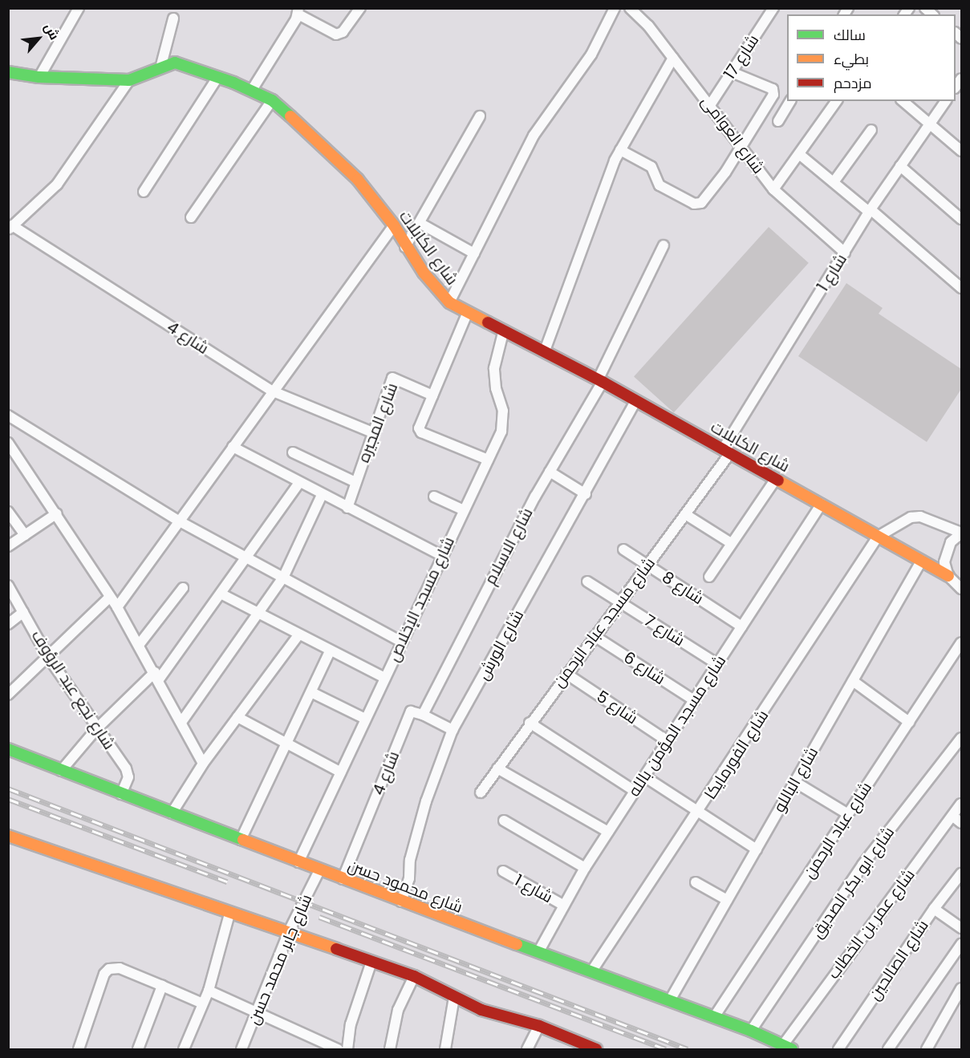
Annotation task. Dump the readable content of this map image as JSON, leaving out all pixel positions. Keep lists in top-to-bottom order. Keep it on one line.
{"streets":{"street":["شارع 17","شارع العوامى","شارع الكابلات","شارع 1","شارع 4","شارع المجيره","شارع الاسلام","شارع 8","شارع مسجد الإخلاص","شارع مسجد عباد الرحمن","شارع 7","شارع الورش","شارع 6","شارع نجع عبد الرؤوف","شارع 5","شارع مسجد المؤمن بالله","شارع الفورمايكا","شارع الباللو","شارع عباد الرحمن","شارع ابو بكر الصديق","شارع محمود حسن","شارع عمر بن الخطاب","شارع جابر محمد حسن","شارع الصالحين"]},"crossings":[["شارع 17","شارع العوامى"],["شارع العوامى","شارع 1"],["شارع الكابلات","شارع 1"],["شارع الكابلات","شارع الاسلام"],["شارع الكابلات","شارع مسجد الإخلاص"],["شارع الكابلات","شارع مسجد عباد الرحمن"],["شارع الكابلات","شارع الورش"],["شارع الكابلات","شارع مسجد المؤمن بالله"],["شارع الكابلات","شارع الفورمايكا"],["شارع الكابلات","شارع الباللو"],["شارع 1","شارع مسجد عباد الرحمن"],["شارع 1","شارع مسجد المؤمن بالله"],["شارع 4","شارع المجيره"],["شارع 4","شارع الاسلام"],["شارع 4","شارع محمود حسن"],["شارع 8","شارع مسجد عباد الرحمن"],["شارع 8","شارع مسجد المؤمن بالله"],["شارع مسجد الإخلاص","شارع محمود حسن"],["شارع مسجد عباد الرحمن","شارع 7"],["شارع مسجد عباد الرحمن","شارع 6"],["شارع مسجد عباد الرحمن","شارع 5"],["شارع 7","شارع مسجد المؤمن بالله"],["شارع الورش","شارع محمود حسن"],["شارع 6","شارع مسجد المؤمن بالله"],["شارع نجع عبد الرؤوف","شارع محمود حسن"],["شارع 5","شارع مسجد المؤمن بالله"],["شارع مسجد المؤمن بالله","شارع محمود حسن"],["شارع الفورمايكا","شارع محمود حسن"],["شارع الباللو","شارع محمود حسن"],["شارع عباد الرحمن","شارع محمود حسن"],["شارع ابو بكر الصديق","شارع محمود حسن"],["شارع محمود حسن","شارع عمر بن الخطاب"],["شارع محمود حسن","شارع جابر محمد حسن"]],"legend":["سالك","بطيء","مزدحم"],"north":"top right"}
